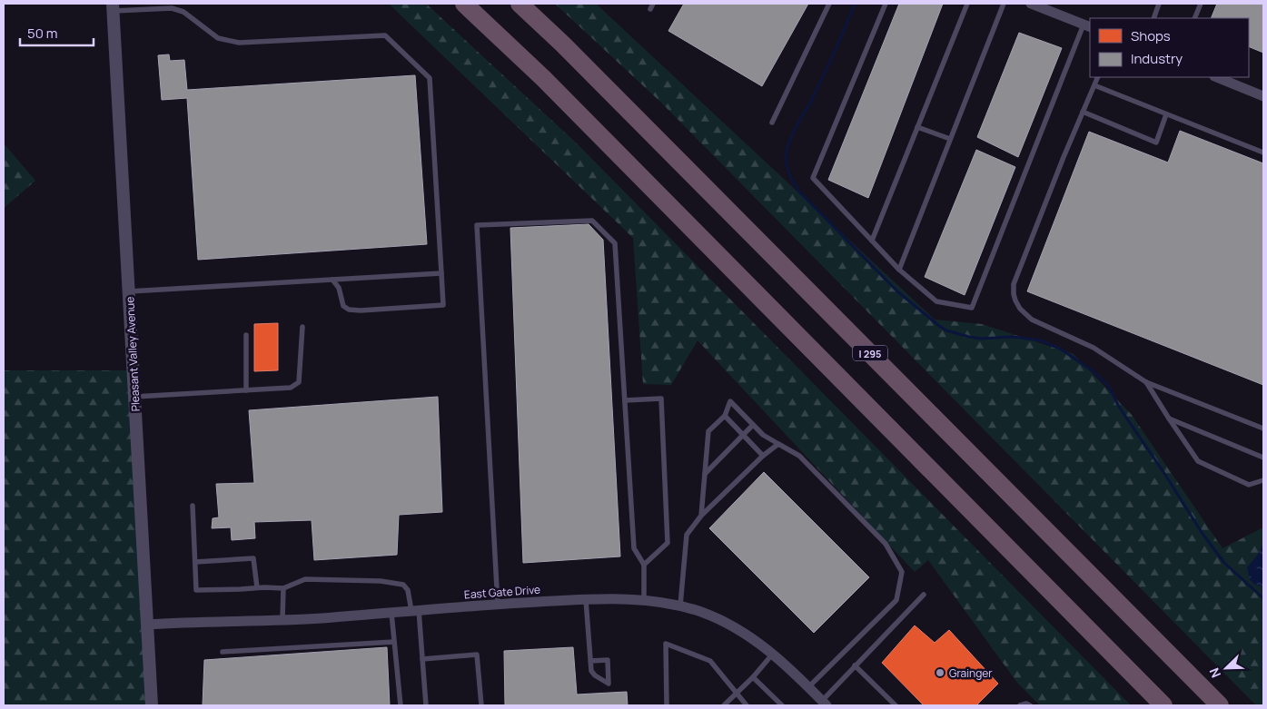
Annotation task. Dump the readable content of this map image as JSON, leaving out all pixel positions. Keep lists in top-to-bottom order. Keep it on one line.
{"streets":{"highway":["I 295"],"street":["Pleasant Valley Avenue","East Gate Drive"]},"crossings":[["Pleasant Valley Avenue","East Gate Drive"]],"places":["Grainger"],"legend":["Shops","Industry"],"scale_bar":"50 m","north":"bottom left"}
